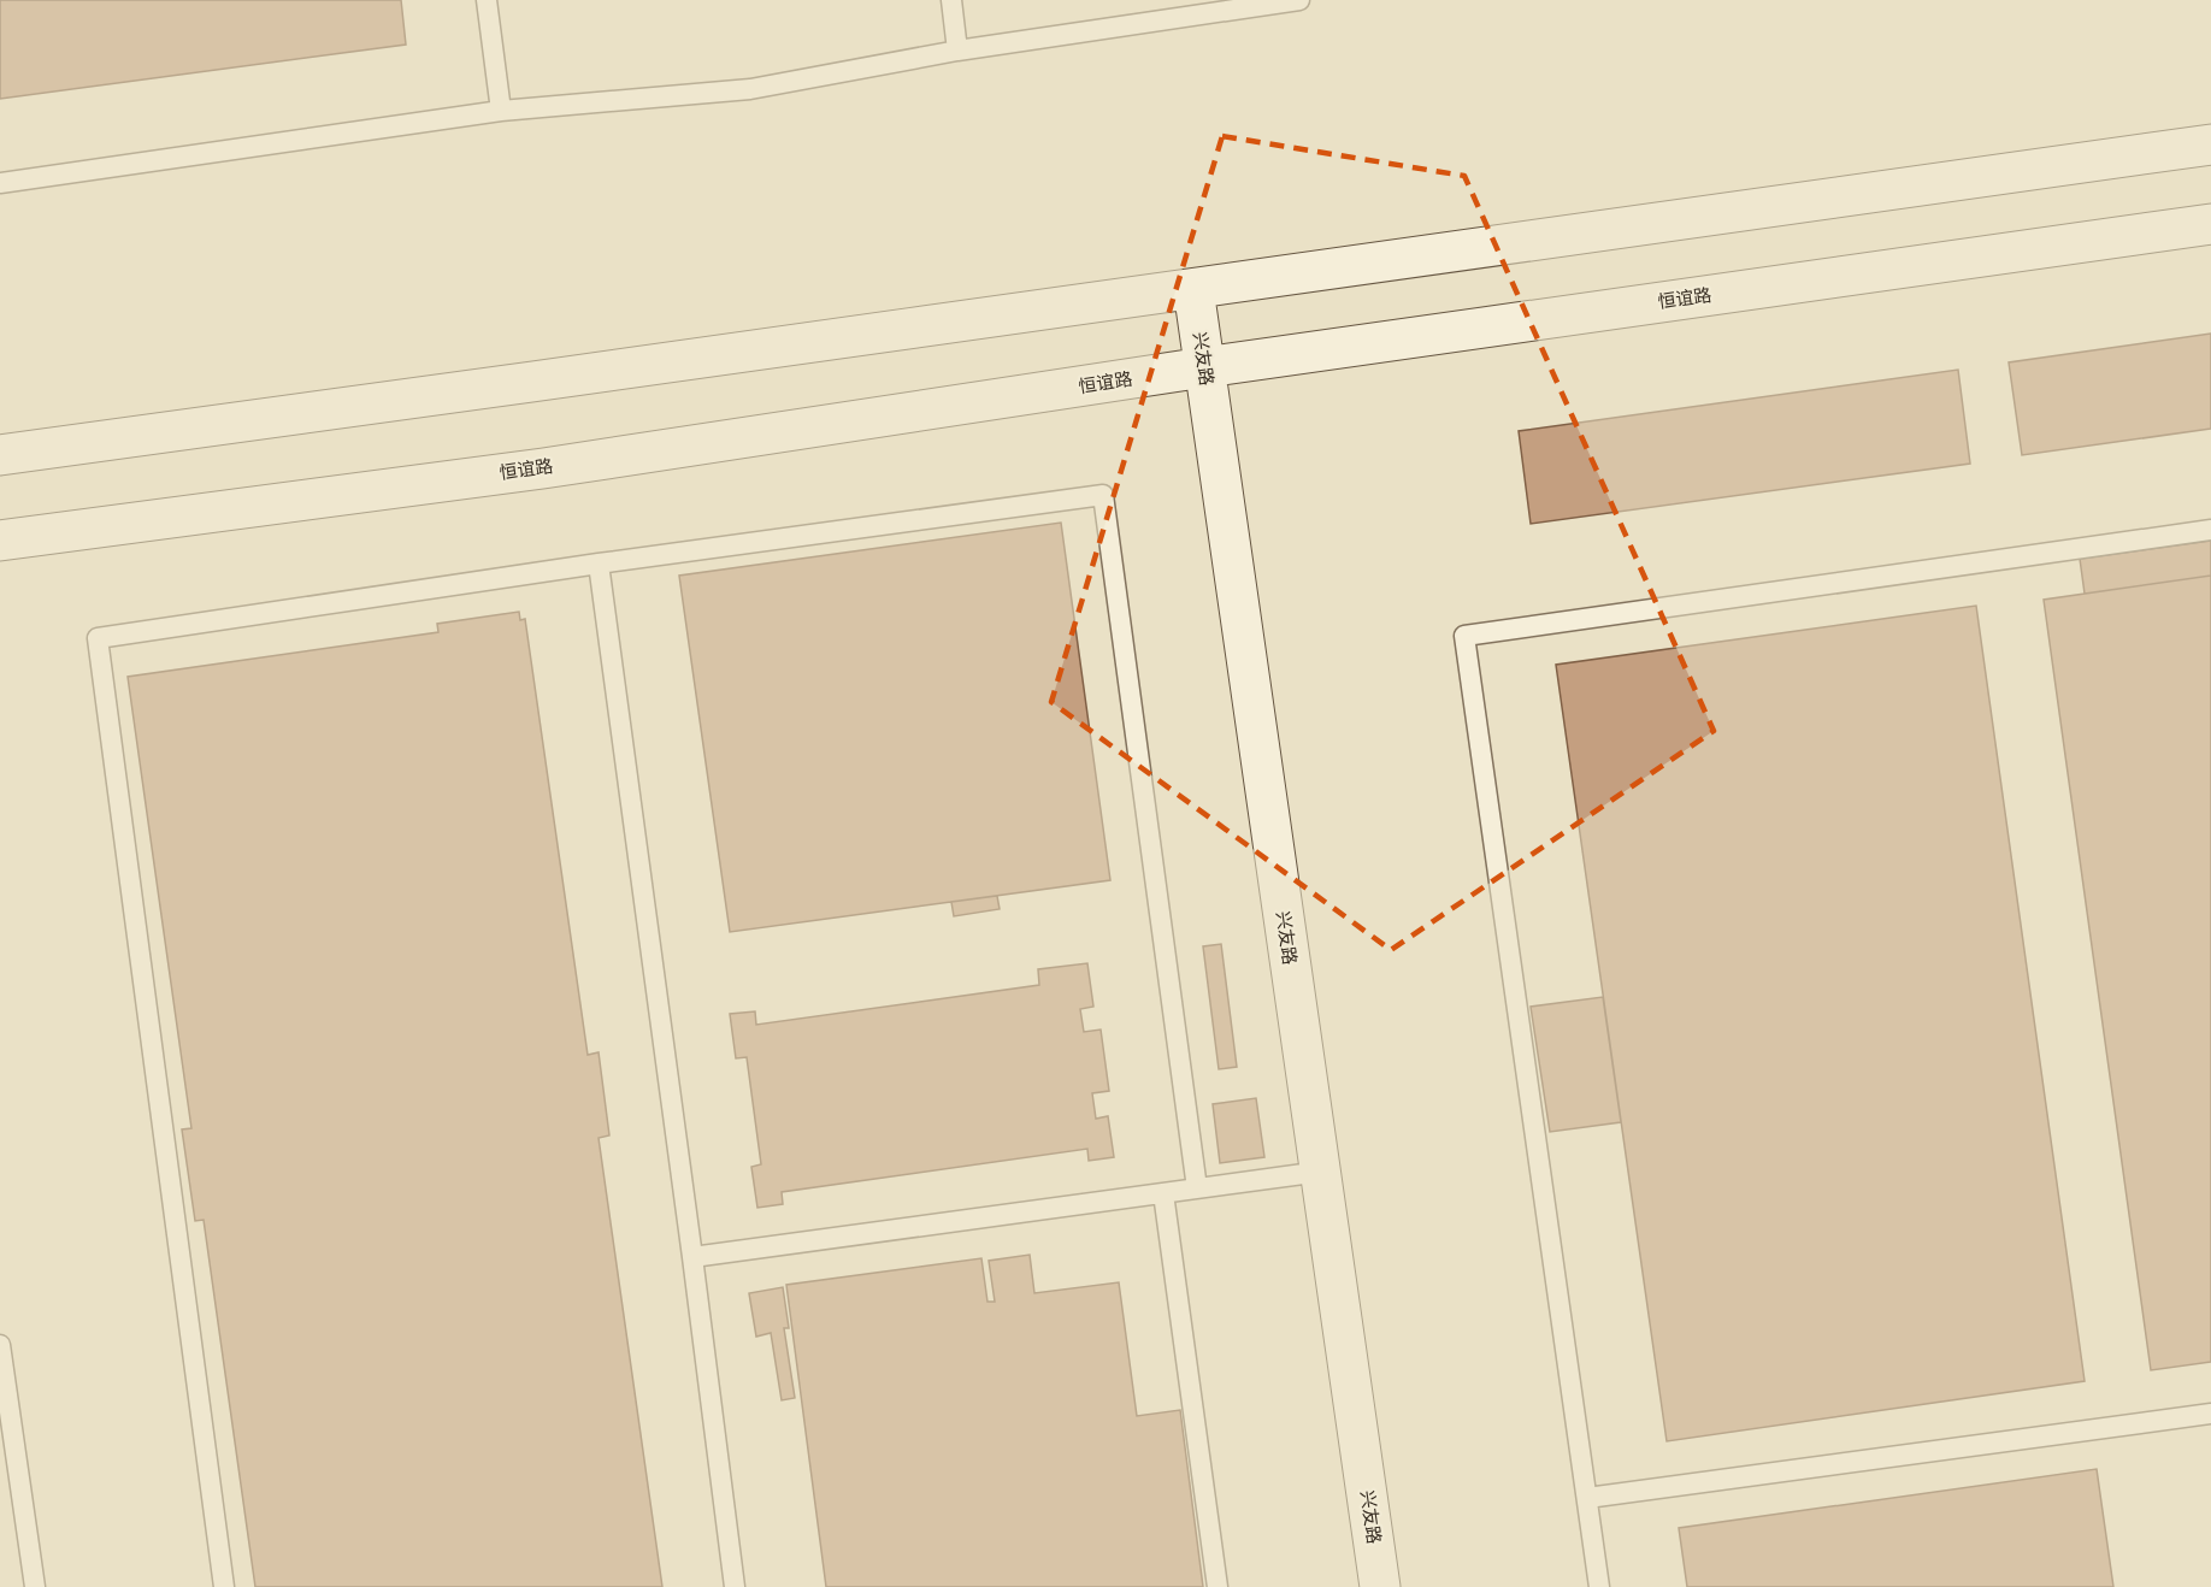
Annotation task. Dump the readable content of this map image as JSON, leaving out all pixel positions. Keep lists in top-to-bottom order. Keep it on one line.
{"streets":{"main road":["恒谊路","兴友路"]},"crossings":[["恒谊路","兴友路"]]}
